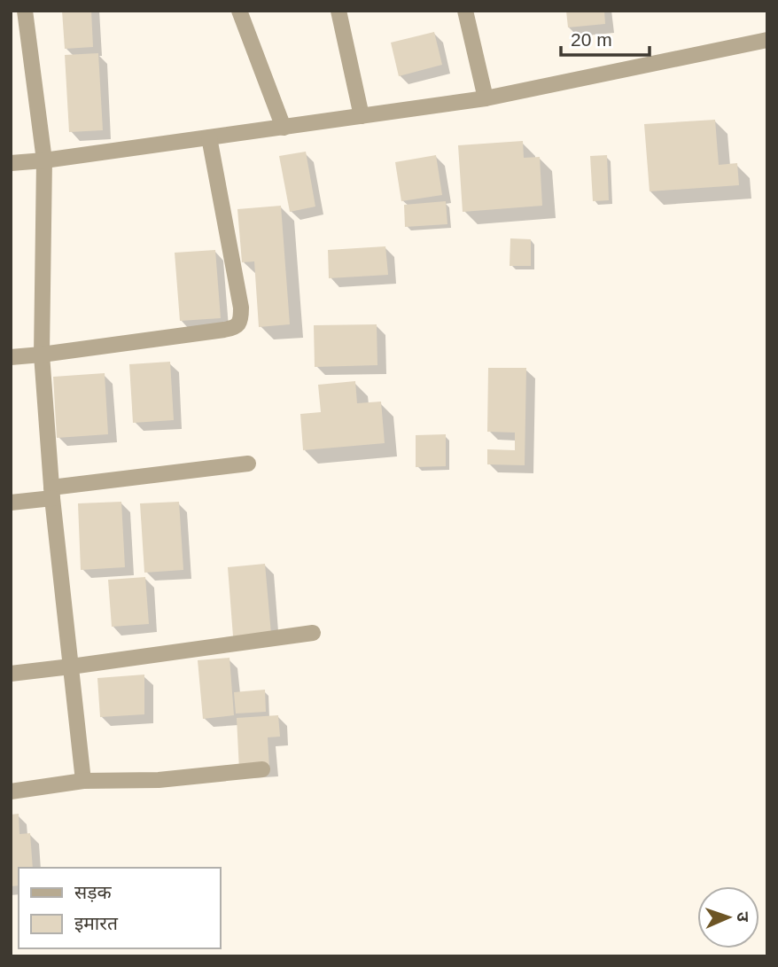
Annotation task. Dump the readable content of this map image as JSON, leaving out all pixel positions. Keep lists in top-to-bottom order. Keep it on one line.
{"legend":["सड़क","इमारत"],"scale_bar":"20 m","north":"right"}
